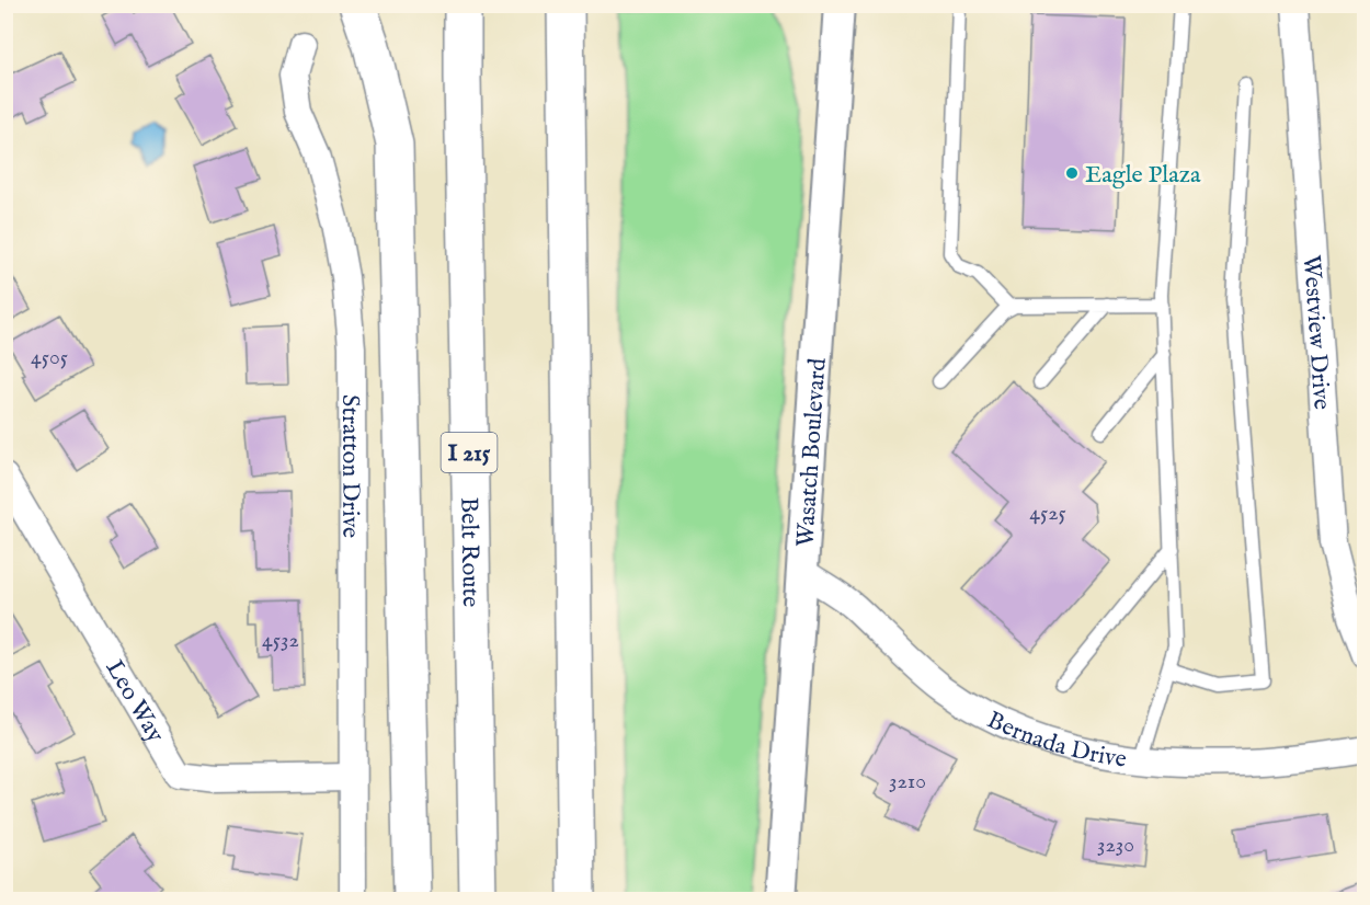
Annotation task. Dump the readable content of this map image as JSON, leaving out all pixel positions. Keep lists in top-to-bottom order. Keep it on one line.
{"streets":{"highway":["I 215","Belt Route"],"street":["Westview Drive","Wasatch Boulevard","Stratton Drive","Leo Way","Bernada Drive"]},"crossings":[["Wasatch Boulevard","Bernada Drive"],["Stratton Drive","Leo Way"]],"places":["Eagle Plaza"],"house_numbers":["4505","4525","4532","3210","3230"]}
